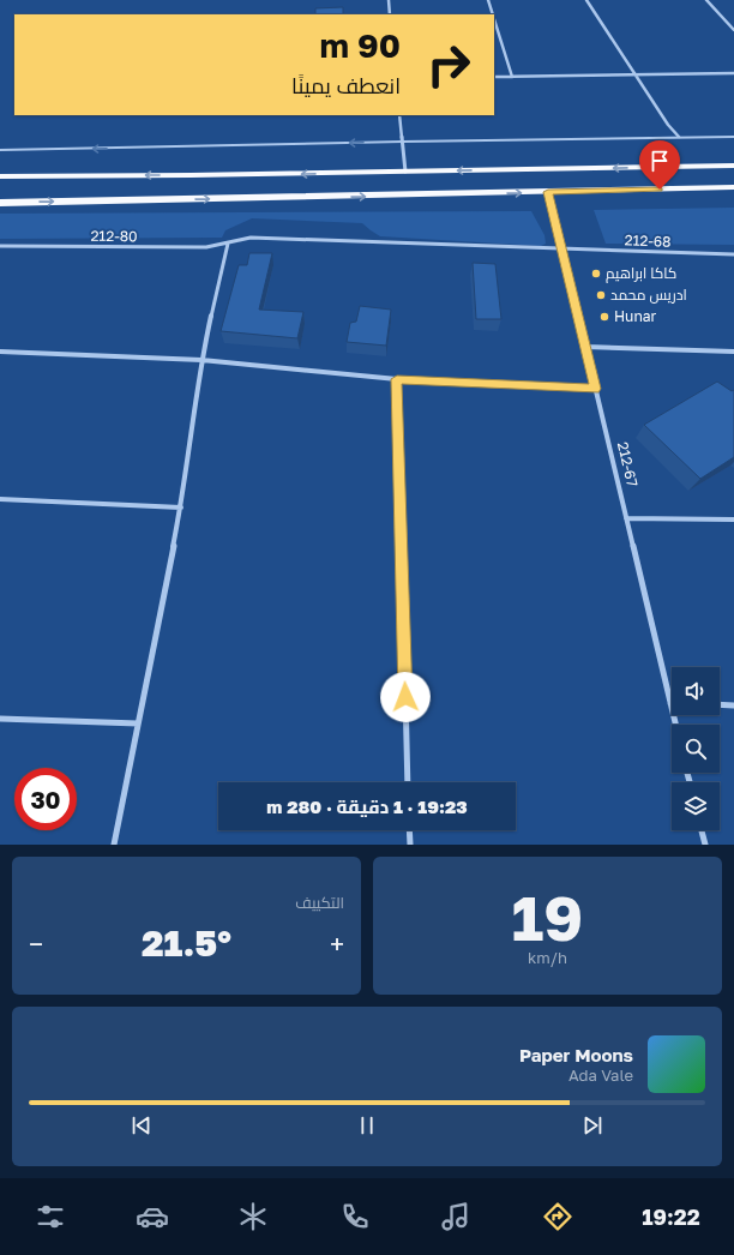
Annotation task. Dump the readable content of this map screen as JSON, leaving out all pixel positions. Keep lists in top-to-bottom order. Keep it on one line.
{"streets":{"street":["212-80","212-68","212-67"]},"crossings":[["212-80","212-68"],["212-80","212-67"],["212-68","212-67"]],"places":["کاکا ابراهيم","ادريس محمد","Hunar"],"page":{"turn":["90 m","انعطف يمينًا"],"limit":"30","trip":"19:23 · 1 دقيقة · 280 m","tile":[["19","km/h"],"التكييف"],"heat":["−","21.5°","+"],"song":["Paper Moons","Ada Vale"],"tabs":"19:22"}}
